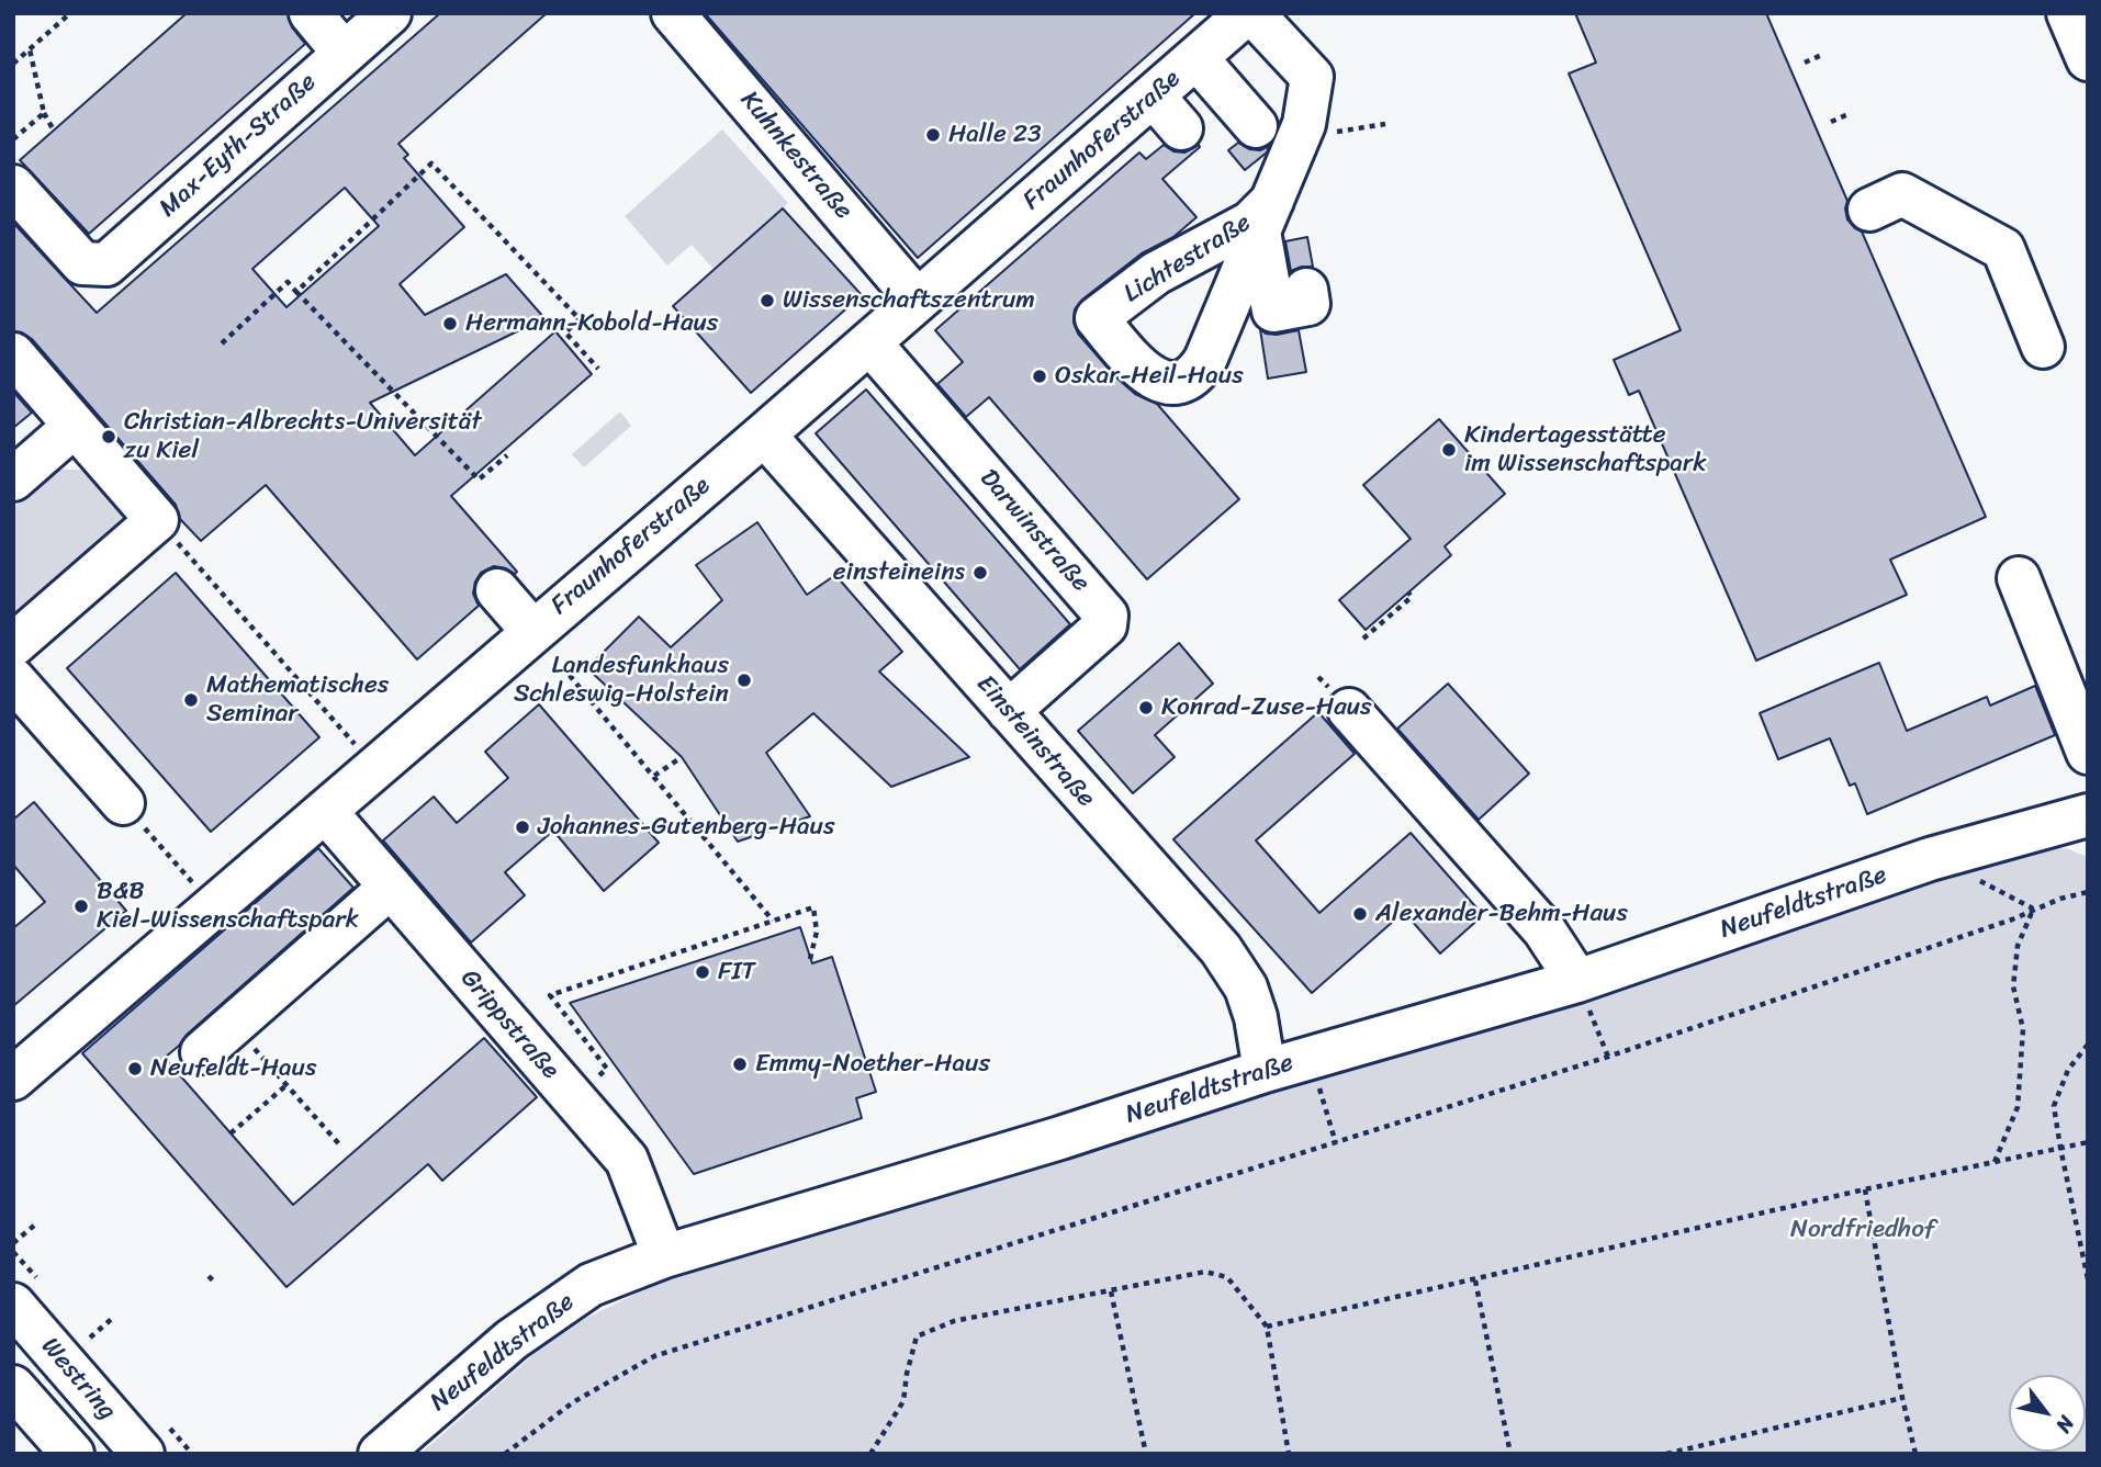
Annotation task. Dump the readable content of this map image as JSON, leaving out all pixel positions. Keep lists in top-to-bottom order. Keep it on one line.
{"streets":{"street":["Fraunhoferstraße","Max-Eyth-Straße","Kuhnkestraße","Lichtestraße","Darwinstraße","Einsteinstraße","Neufeldtstraße","Grippstraße","Westring"]},"crossings":[["Fraunhoferstraße","Kuhnkestraße"],["Fraunhoferstraße","Lichtestraße"],["Fraunhoferstraße","Darwinstraße"],["Fraunhoferstraße","Einsteinstraße"],["Fraunhoferstraße","Grippstraße"],["Darwinstraße","Einsteinstraße"],["Einsteinstraße","Neufeldtstraße"],["Neufeldtstraße","Grippstraße"]],"parks":["Nordfriedhof"],"places":["Halle 23","Wissenschaftszentrum","Hermann-Kobold-Haus","Oskar-Heil-Haus","Christian-Albrechts-Universität zu Kiel","Kindertagesstätte im Wissenschaftspark","einsteineins","Landesfunkhaus Schleswig-Holstein","Mathematisches Seminar","Konrad-Zuse-Haus","Johannes-Gutenberg-Haus","B&B Kiel-Wissenschaftspark","Alexander-Behm-Haus","FIT","Emmy-Noether-Haus","Neufeldt-Haus"],"north":"bottom right"}
